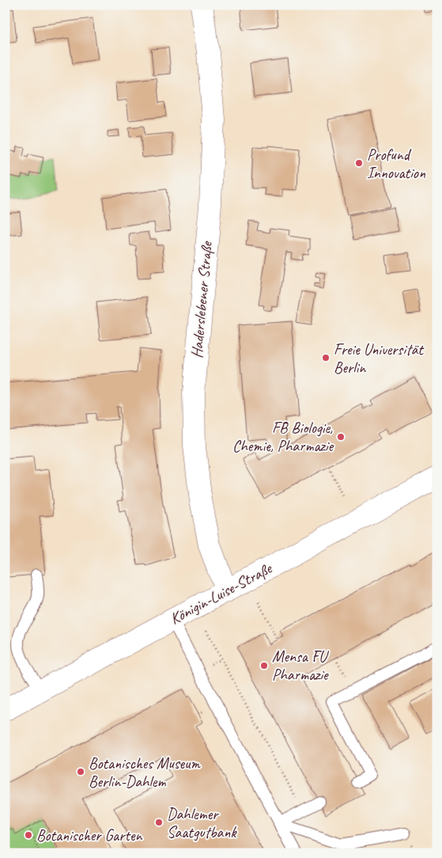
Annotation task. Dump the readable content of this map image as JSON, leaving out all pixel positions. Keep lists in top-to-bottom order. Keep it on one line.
{"streets":{"street":["Haderslebener Straße","Königin-Luise-Straße"]},"crossings":[["Haderslebener Straße","Königin-Luise-Straße"]],"places":["Profund Innovation","Freie Universität Berlin","FB Biologie, Chemie, Pharmazie","Mensa FU Pharmazie","Botanisches Museum Berlin-Dahlem","Dahlemer Saatgutbank","Botanischer Garten"]}
